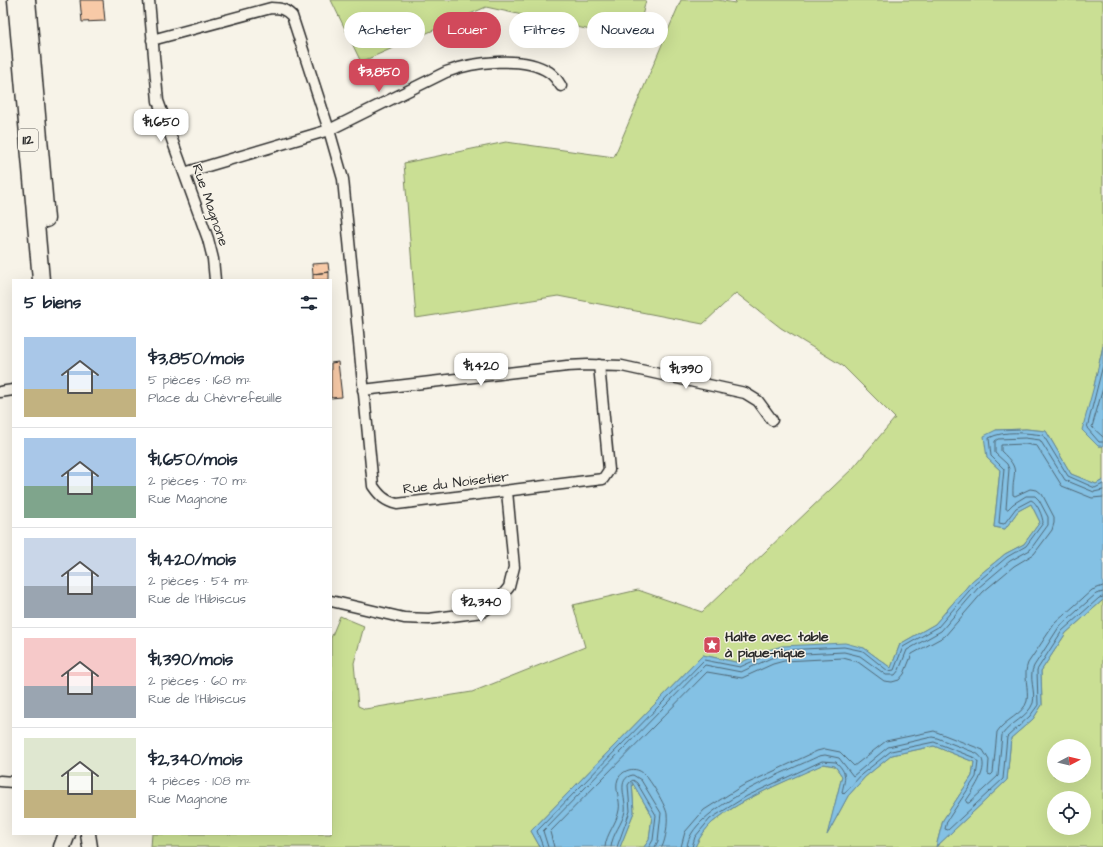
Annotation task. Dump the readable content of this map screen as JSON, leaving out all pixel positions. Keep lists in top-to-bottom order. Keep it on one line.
{"streets":{"main road":["112"],"street":["Rue Magnone","Rue du Noisetier"]},"crossings":[["Rue Magnone","Rue du Noisetier"]],"places":{"place":["Halte avec table à pique-nique"]},"north":"right","page":{"chip":["Acheter","Louer","Filtres","Nouveau"],"price":["$3,850","$1,650","$1,420","$1,390","$2,340"],"heading":"5 biens","list":[{"name":"$3,850/mois","note":"5 pièces · 168 m² · Place du Chèvrefeuille"},{"name":"$1,650/mois","note":"2 pièces · 70 m² · Rue Magnone"},{"name":"$1,420/mois","note":"2 pièces · 54 m² · Rue de l'Hibiscus"},{"name":"$1,390/mois","note":"2 pièces · 60 m² · Rue de l'Hibiscus"},{"name":"$2,340/mois","note":"4 pièces · 108 m² · Rue Magnone"}]}}
